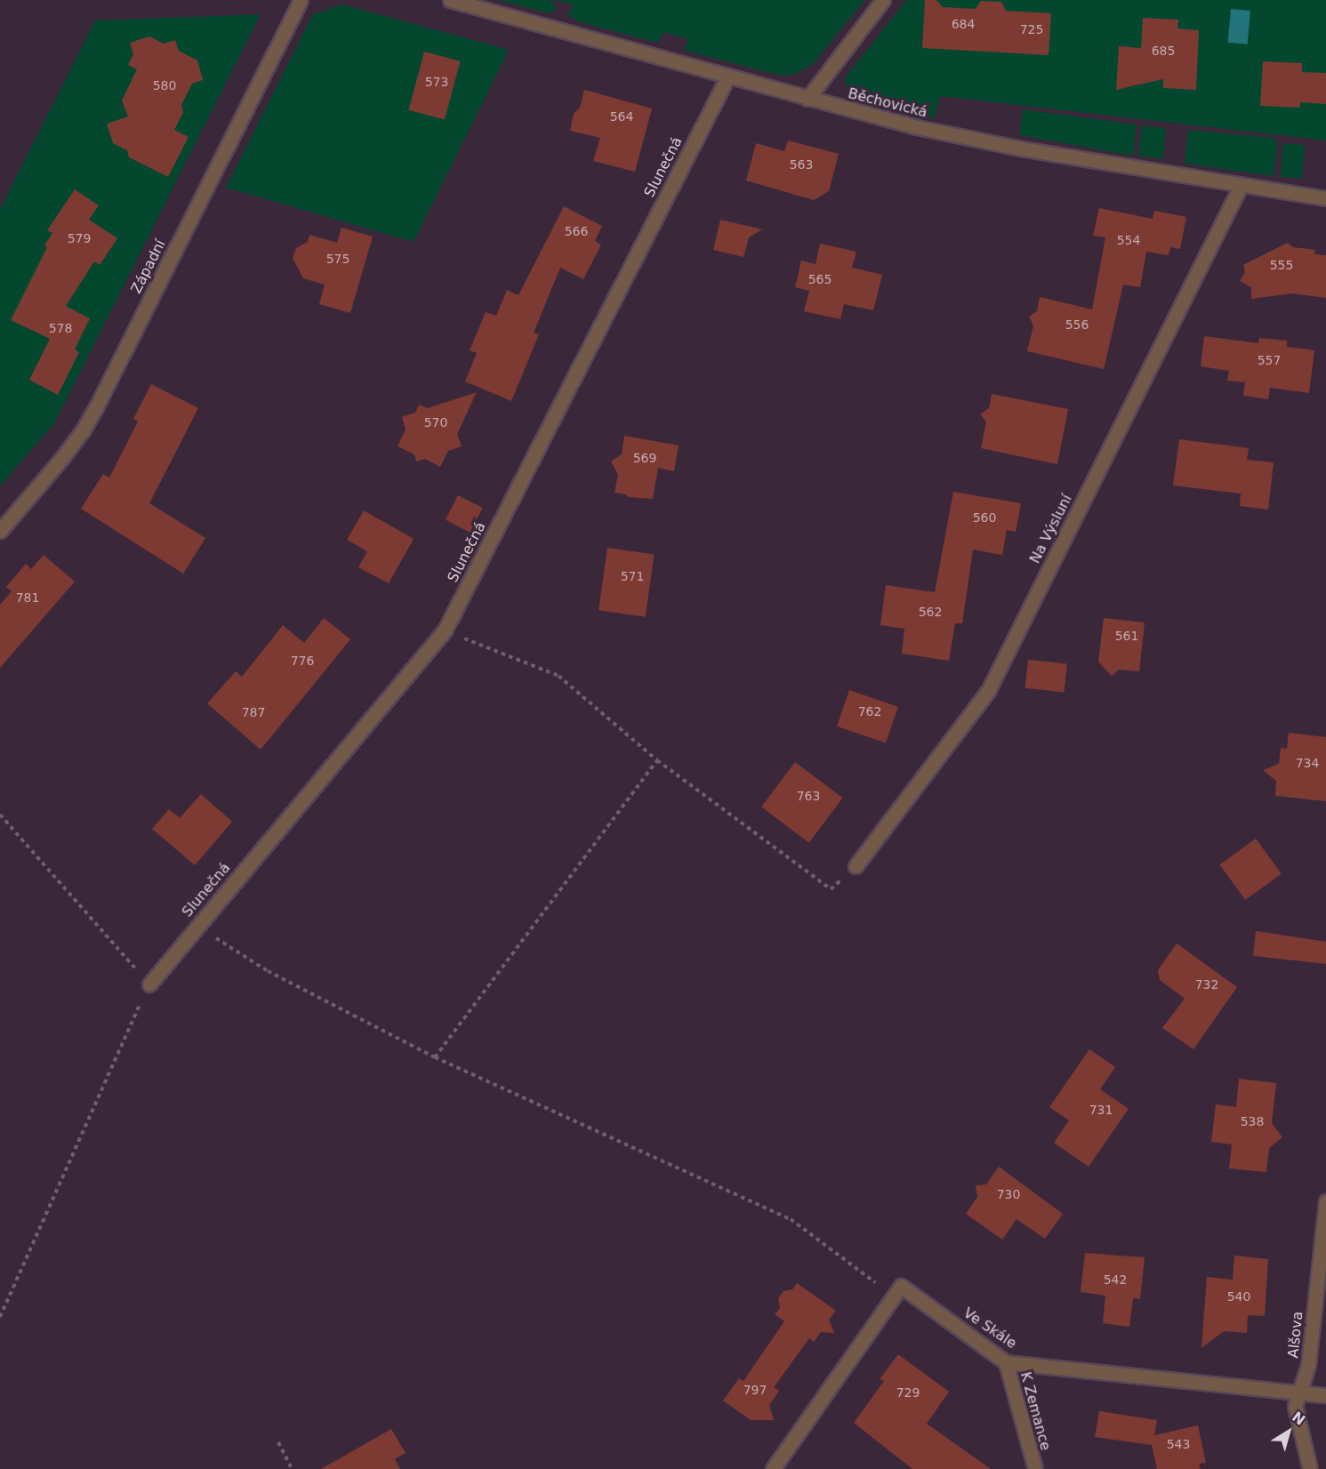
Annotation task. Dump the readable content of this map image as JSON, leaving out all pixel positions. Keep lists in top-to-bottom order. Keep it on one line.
{"streets":{"street":["Běchovická","Slunečná","Západní","Na Výsluní","Ve Skále","Alšova","K Zemance"]},"crossings":[["Běchovická","Slunečná"],["Běchovická","Na Výsluní"],["Ve Skále","Alšova"],["Ve Skále","K Zemance"]],"house_numbers":["684","725","685","573","580","564","563","566","579","554","575","555","565","556","578","557","570","569","560","571","781","562","561","776","762","787","734","763","732","731","538","730","542","540","797","729","543"],"north":"top right"}
